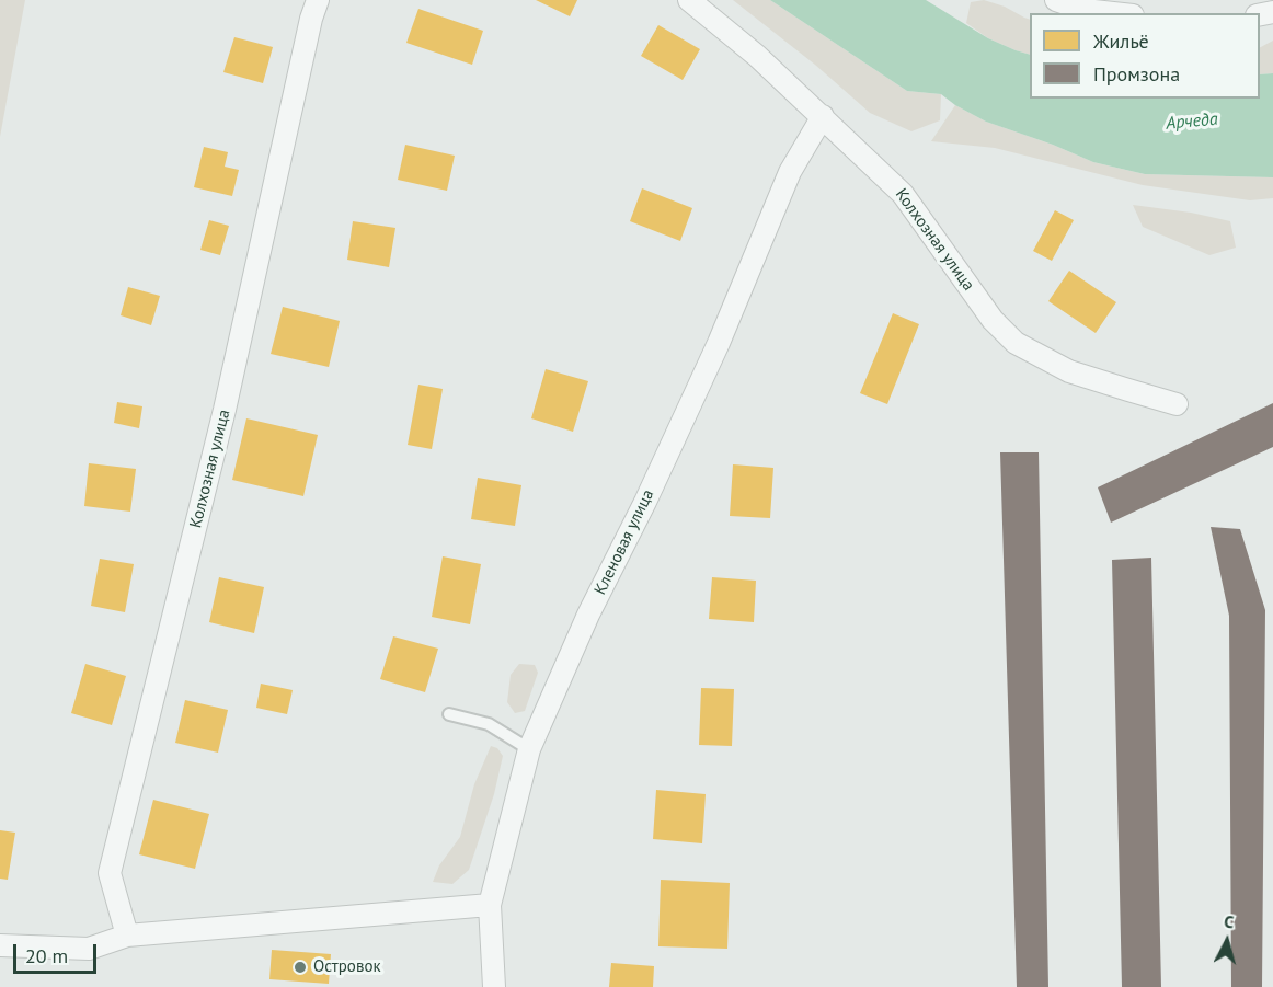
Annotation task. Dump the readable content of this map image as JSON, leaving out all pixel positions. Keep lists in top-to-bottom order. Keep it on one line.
{"streets":{"street":["Колхозная улица","Кленовая улица"]},"crossings":[["Колхозная улица","Кленовая улица"]],"water":["Арчеда"],"places":["Островок"],"legend":["Жильё","Промзона"],"scale_bar":"20 m","north":"top"}
